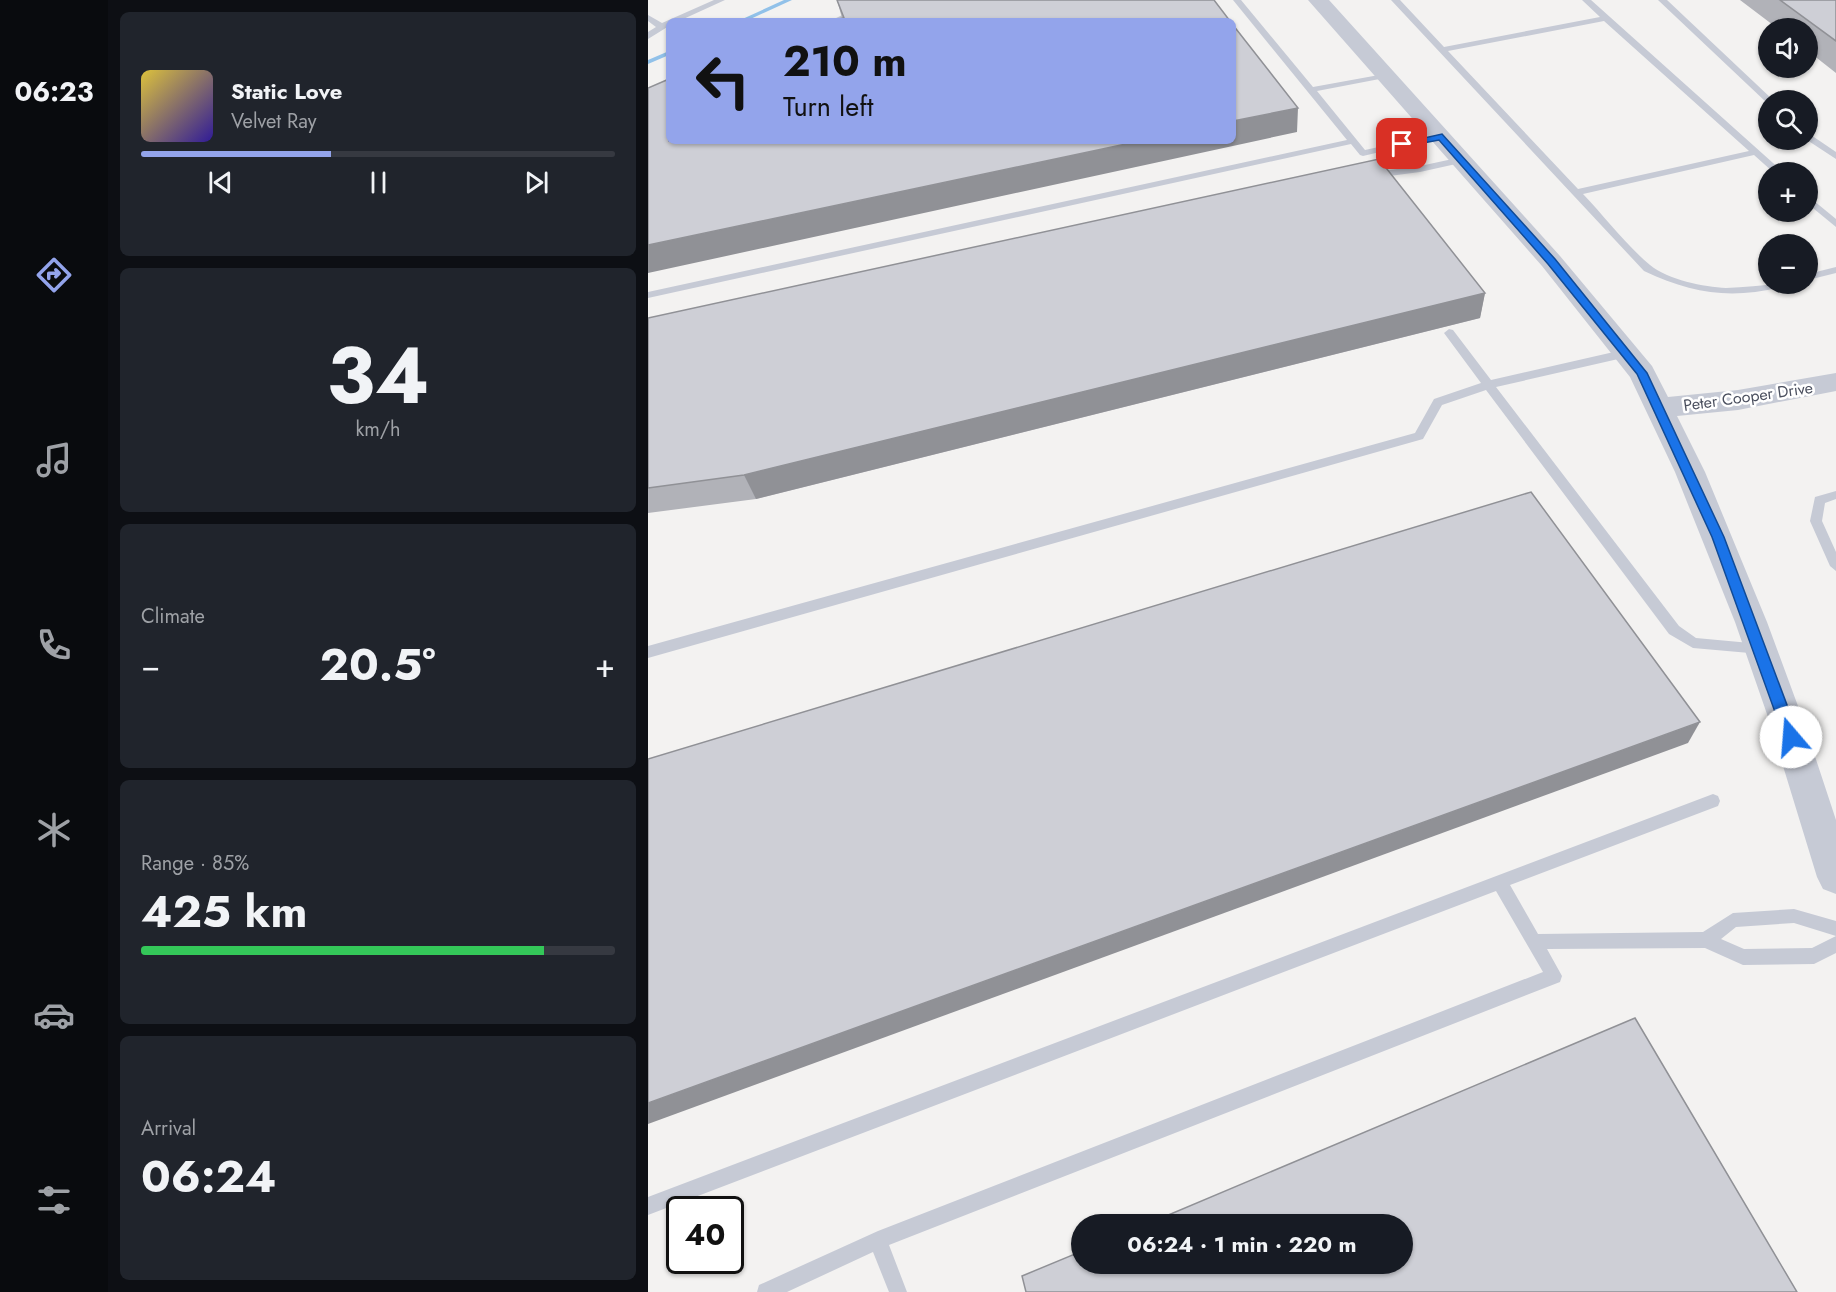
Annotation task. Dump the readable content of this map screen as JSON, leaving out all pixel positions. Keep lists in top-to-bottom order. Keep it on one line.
{"streets":{"street":["Peter Cooper Drive"]},"page":{"tabs":"06:23","map_buttons":["+","−"],"turn":["210 m","Turn left"],"song":["Static Love","Velvet Ray"],"tile":[["34","km/h"],"Climate",["Range · 85%","425 km"],["Arrival","06:24"]],"heat":["−","20.5°","+"],"limit":"40","trip":"06:24 · 1 min · 220 m"}}
